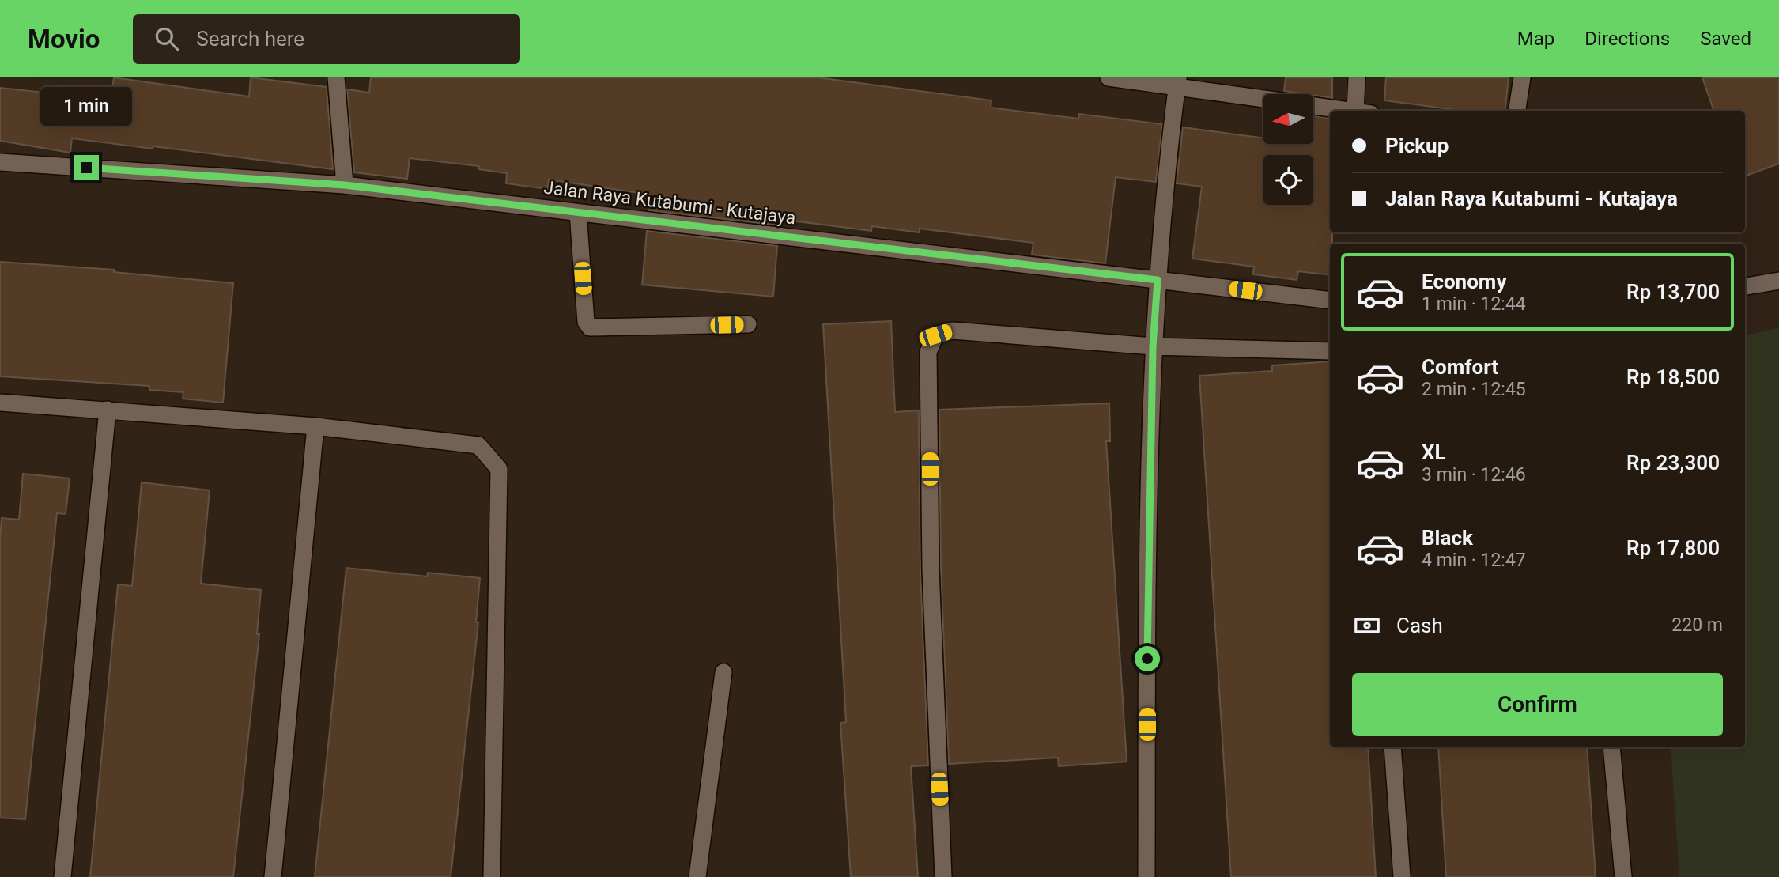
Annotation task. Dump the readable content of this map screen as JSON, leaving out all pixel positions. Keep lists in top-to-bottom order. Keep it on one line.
{"streets":{"street":["Jalan Raya Kutabumi - Kutajaya"]},"north":"left","page":{"header":"Movio","search":"Search here","nav":["Map","Directions","Saved"],"bubble":"1 min","banner":["Pickup","Jalan Raya Kutabumi - Kutajaya"],"list":[{"name":"Economy","note":"1 min · 12:44","value":"Rp 13,700"},{"name":"Comfort","note":"2 min · 12:45","value":"Rp 18,500"},{"name":"XL","note":"3 min · 12:46","value":"Rp 23,300"},{"name":"Black","note":"4 min · 12:47","value":"Rp 17,800"}],"pay":["Cash","220 m"],"buttons":"Confirm"}}
